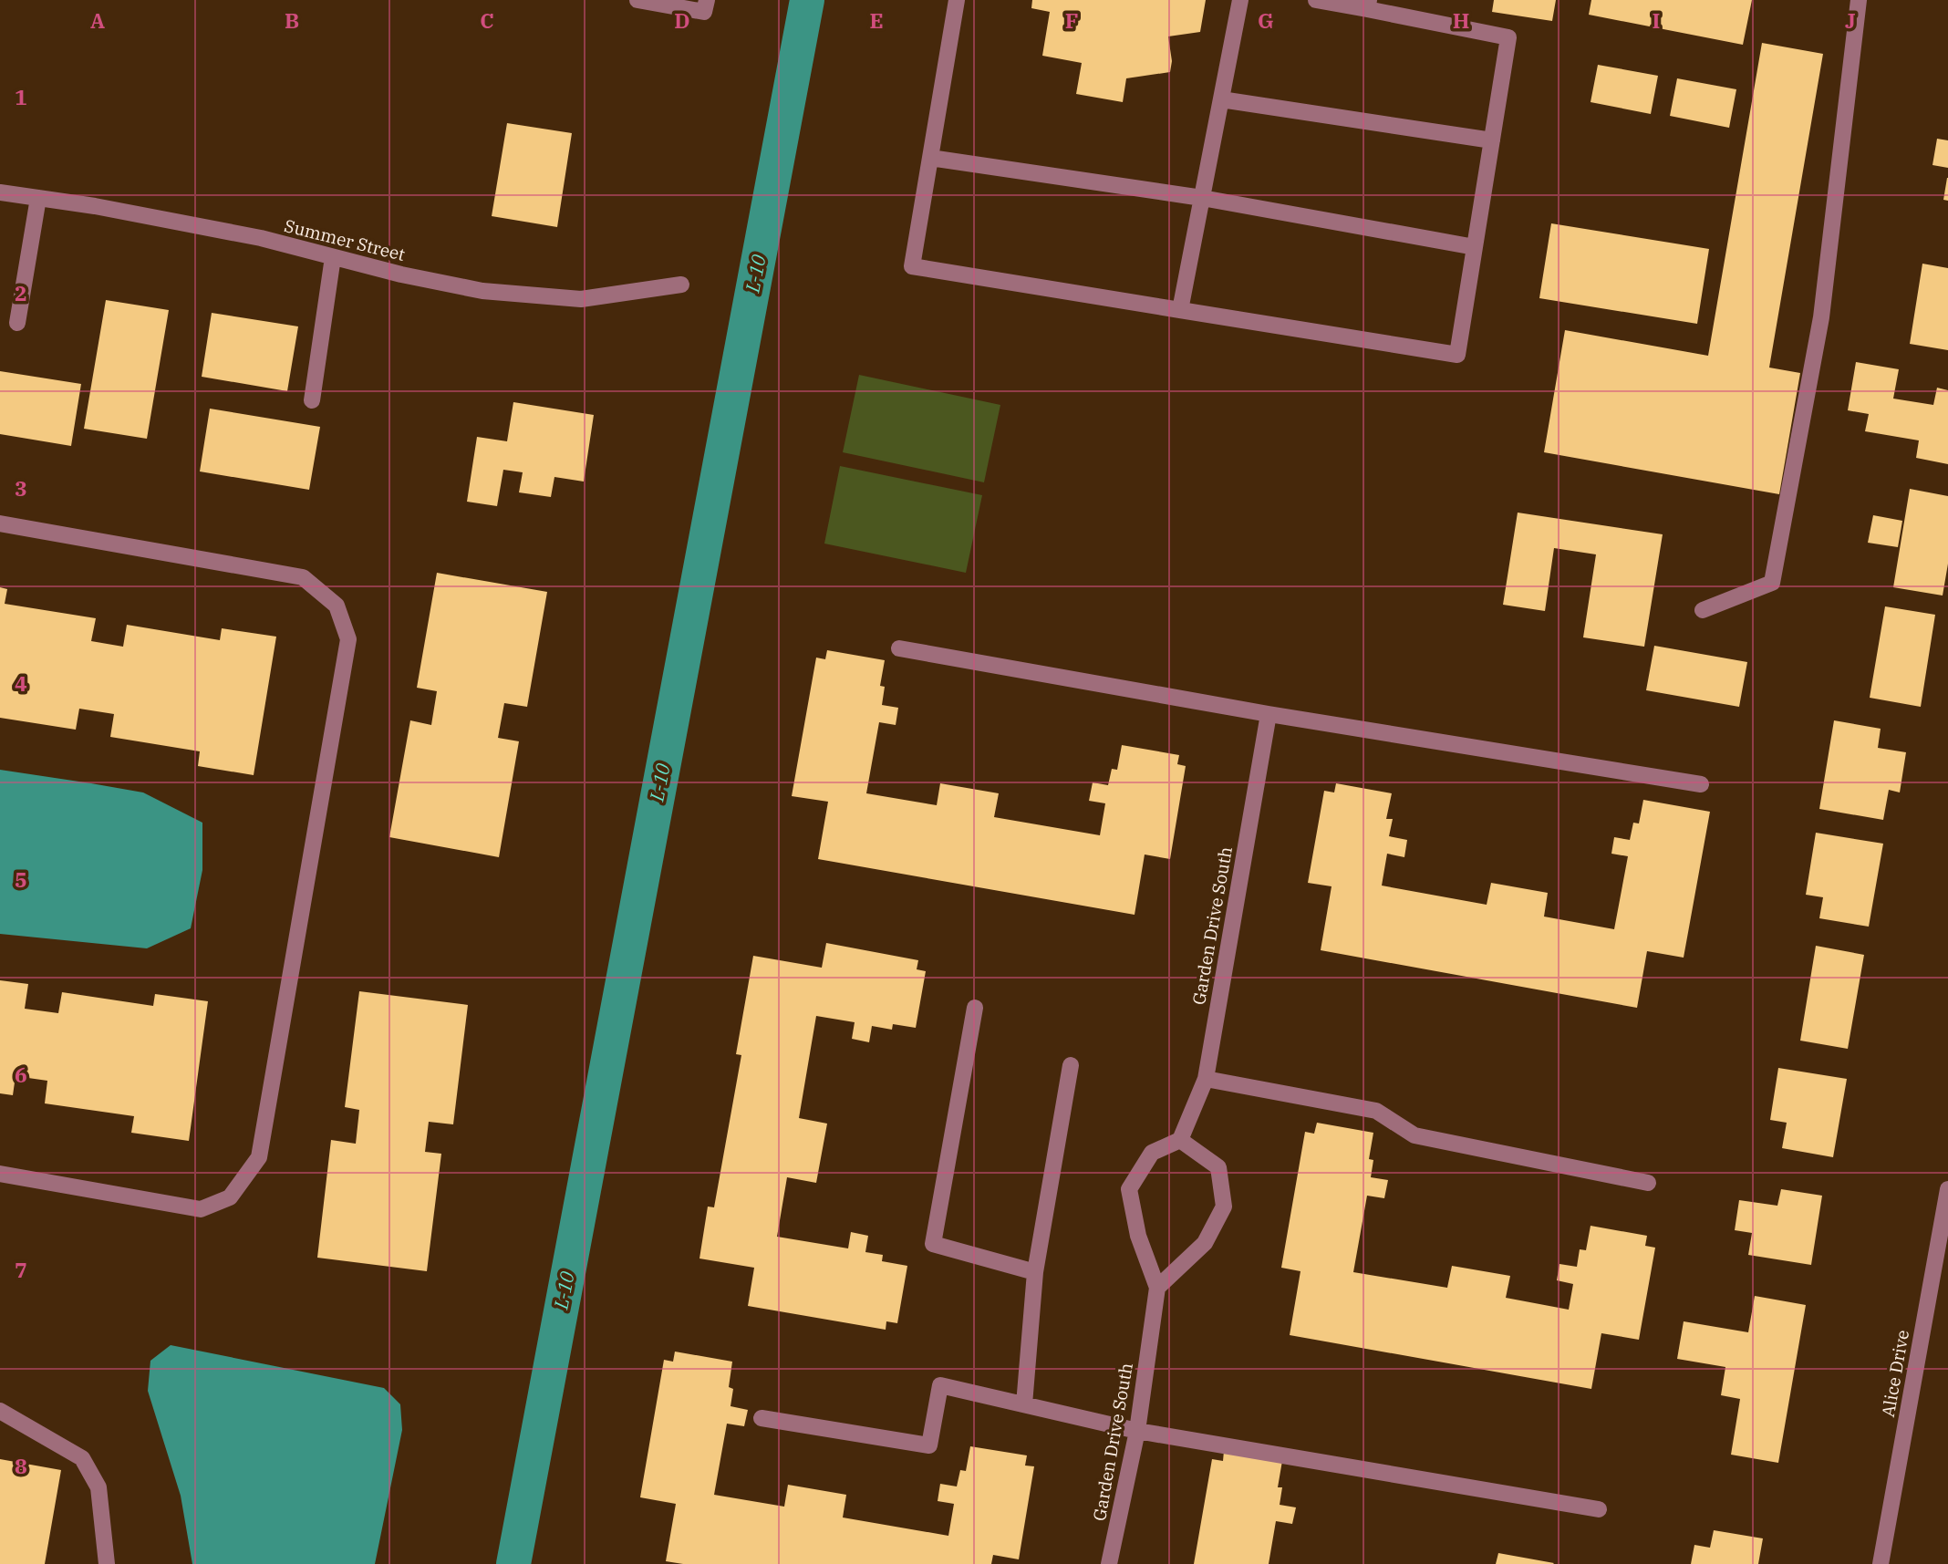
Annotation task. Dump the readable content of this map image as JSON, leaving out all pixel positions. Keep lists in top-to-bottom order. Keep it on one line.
{"streets":{"street":["Summer Street","Garden Drive South","Alice Drive"]},"water":["L-10"],"grid":{"columns":["A","B","C","D","E","F","G","H","I","J"],"rows":["1","2","3","4","5","6","7","8"]}}
